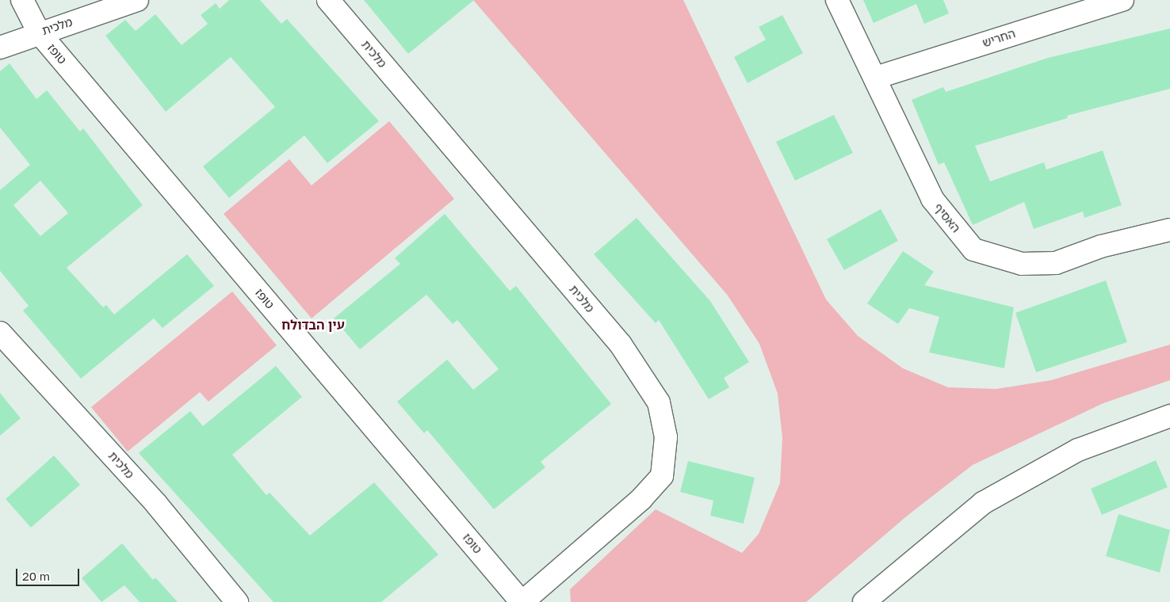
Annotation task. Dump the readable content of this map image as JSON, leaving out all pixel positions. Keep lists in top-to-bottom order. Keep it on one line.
{"streets":{"street":["מלכית","החריש","טופז","האסיף"]},"crossings":[["מלכית","טופז"],["החריש","האסיף"]],"districts":["עין הבדולח"],"scale_bar":"20 m"}
